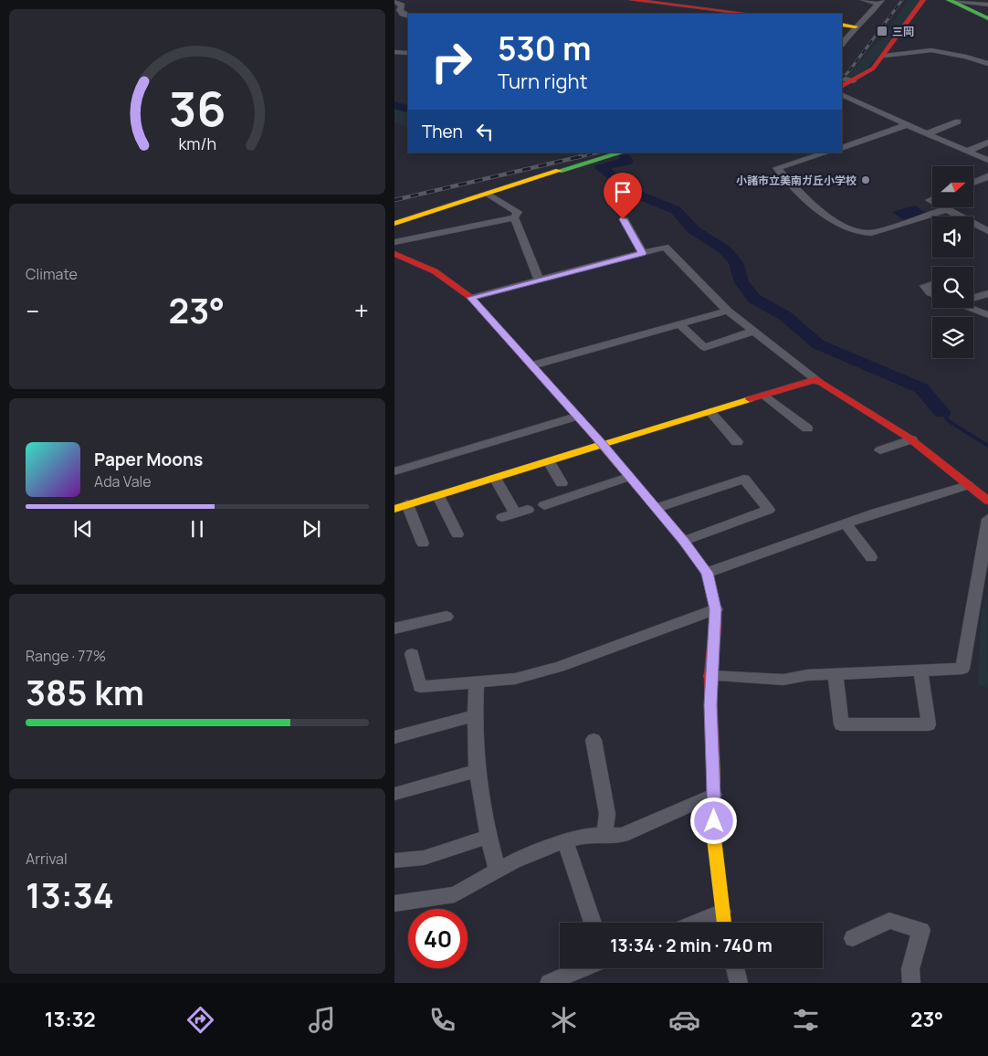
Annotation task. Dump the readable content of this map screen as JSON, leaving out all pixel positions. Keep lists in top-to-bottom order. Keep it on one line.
{"places":{"transit":["三岡"],"other":["小諸市立美南ガ丘小学校"]},"north":"right","page":{"turn":["530 m","Turn right"],"then":"Then","tile":["Climate",["Range · 77%","385 km"],["Arrival","13:34"]],"heat":["−","23°","+"],"song":["Paper Moons","Ada Vale"],"limit":"40","trip":"13:34 · 2 min · 740 m","tabs":["13:32","23°"],"gauge":["36","km/h"]}}
